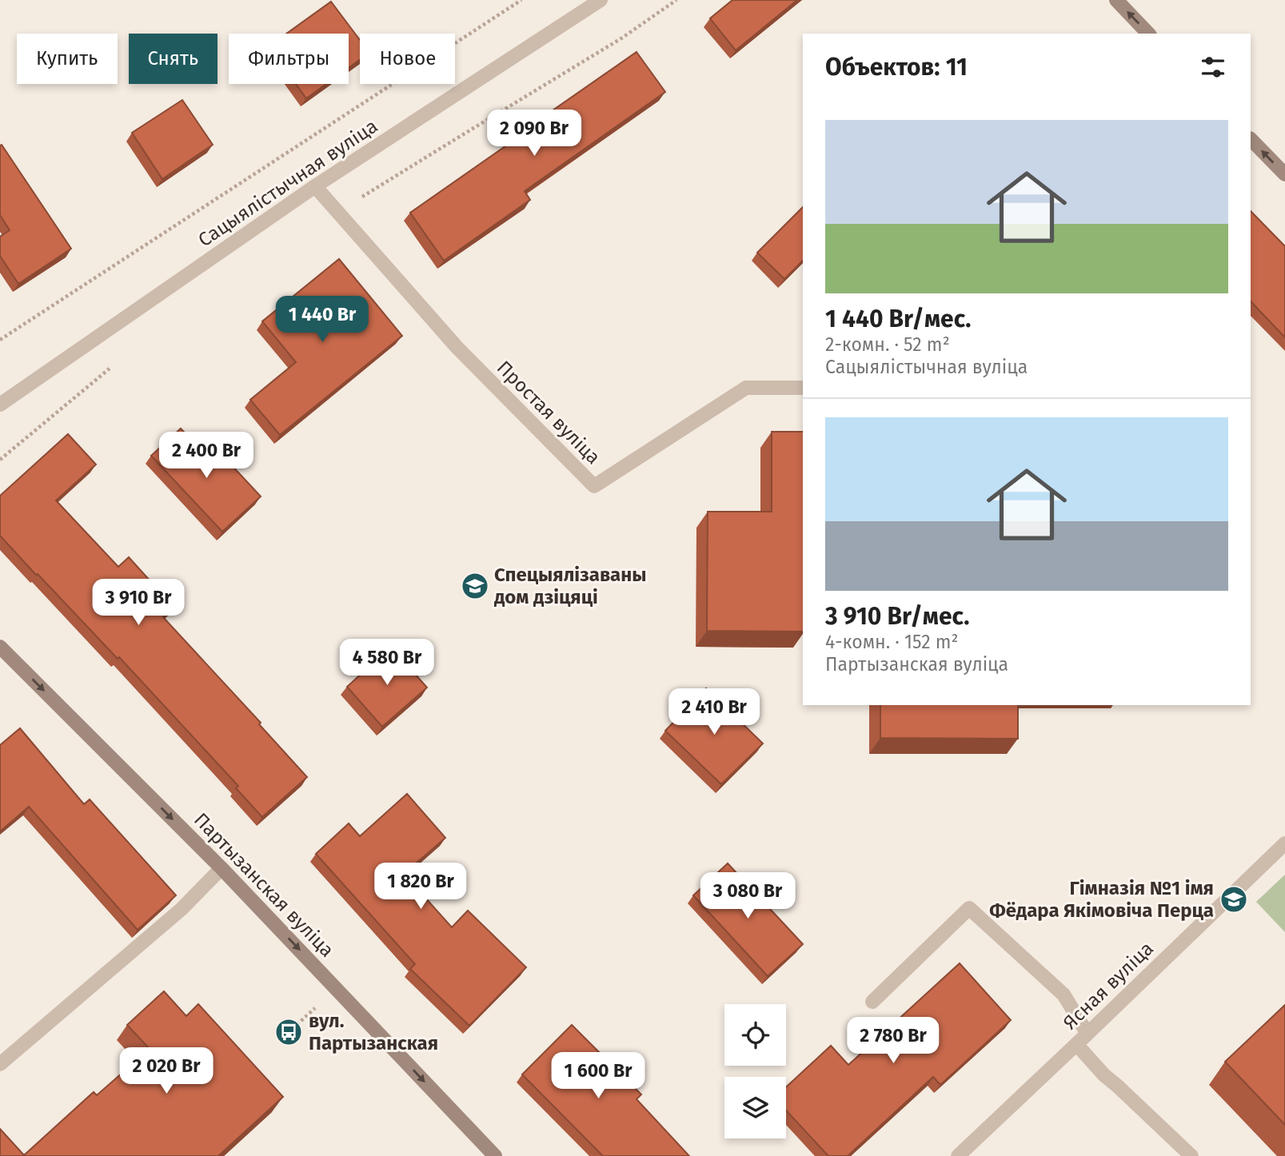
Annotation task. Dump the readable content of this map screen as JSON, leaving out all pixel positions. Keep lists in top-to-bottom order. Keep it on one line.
{"streets":{"main road":["Партызанская вуліца"],"street":["Сацыялістычная вуліца","Простая вуліца","Ясная вуліца"]},"crossings":[["Сацыялістычная вуліца","Простая вуліца"]],"one_way":["Партызанская вуліца"],"places":{"school or university":["Спецыялізаваны дом дзіцяці","Гімназія №1 імя Фёдара Якімовіча Перца"],"bus stop":["вул. Партызанская"]},"page":{"chip":["Купить","Снять","Фильтры","Новое"],"heading":"Объектов: 11","list":[{"name":"1 440 Br/мес.","note":"2-комн. · 52 m² · Сацыялістычная вуліца"},{"name":"3 910 Br/мес.","note":"4-комн. · 152 m² · Партызанская вуліца"}],"price":["2 090 Br","1 440 Br","2 400 Br","3 910 Br","4 580 Br","2 410 Br","1 820 Br","3 080 Br","2 780 Br","2 020 Br","1 600 Br"]}}
